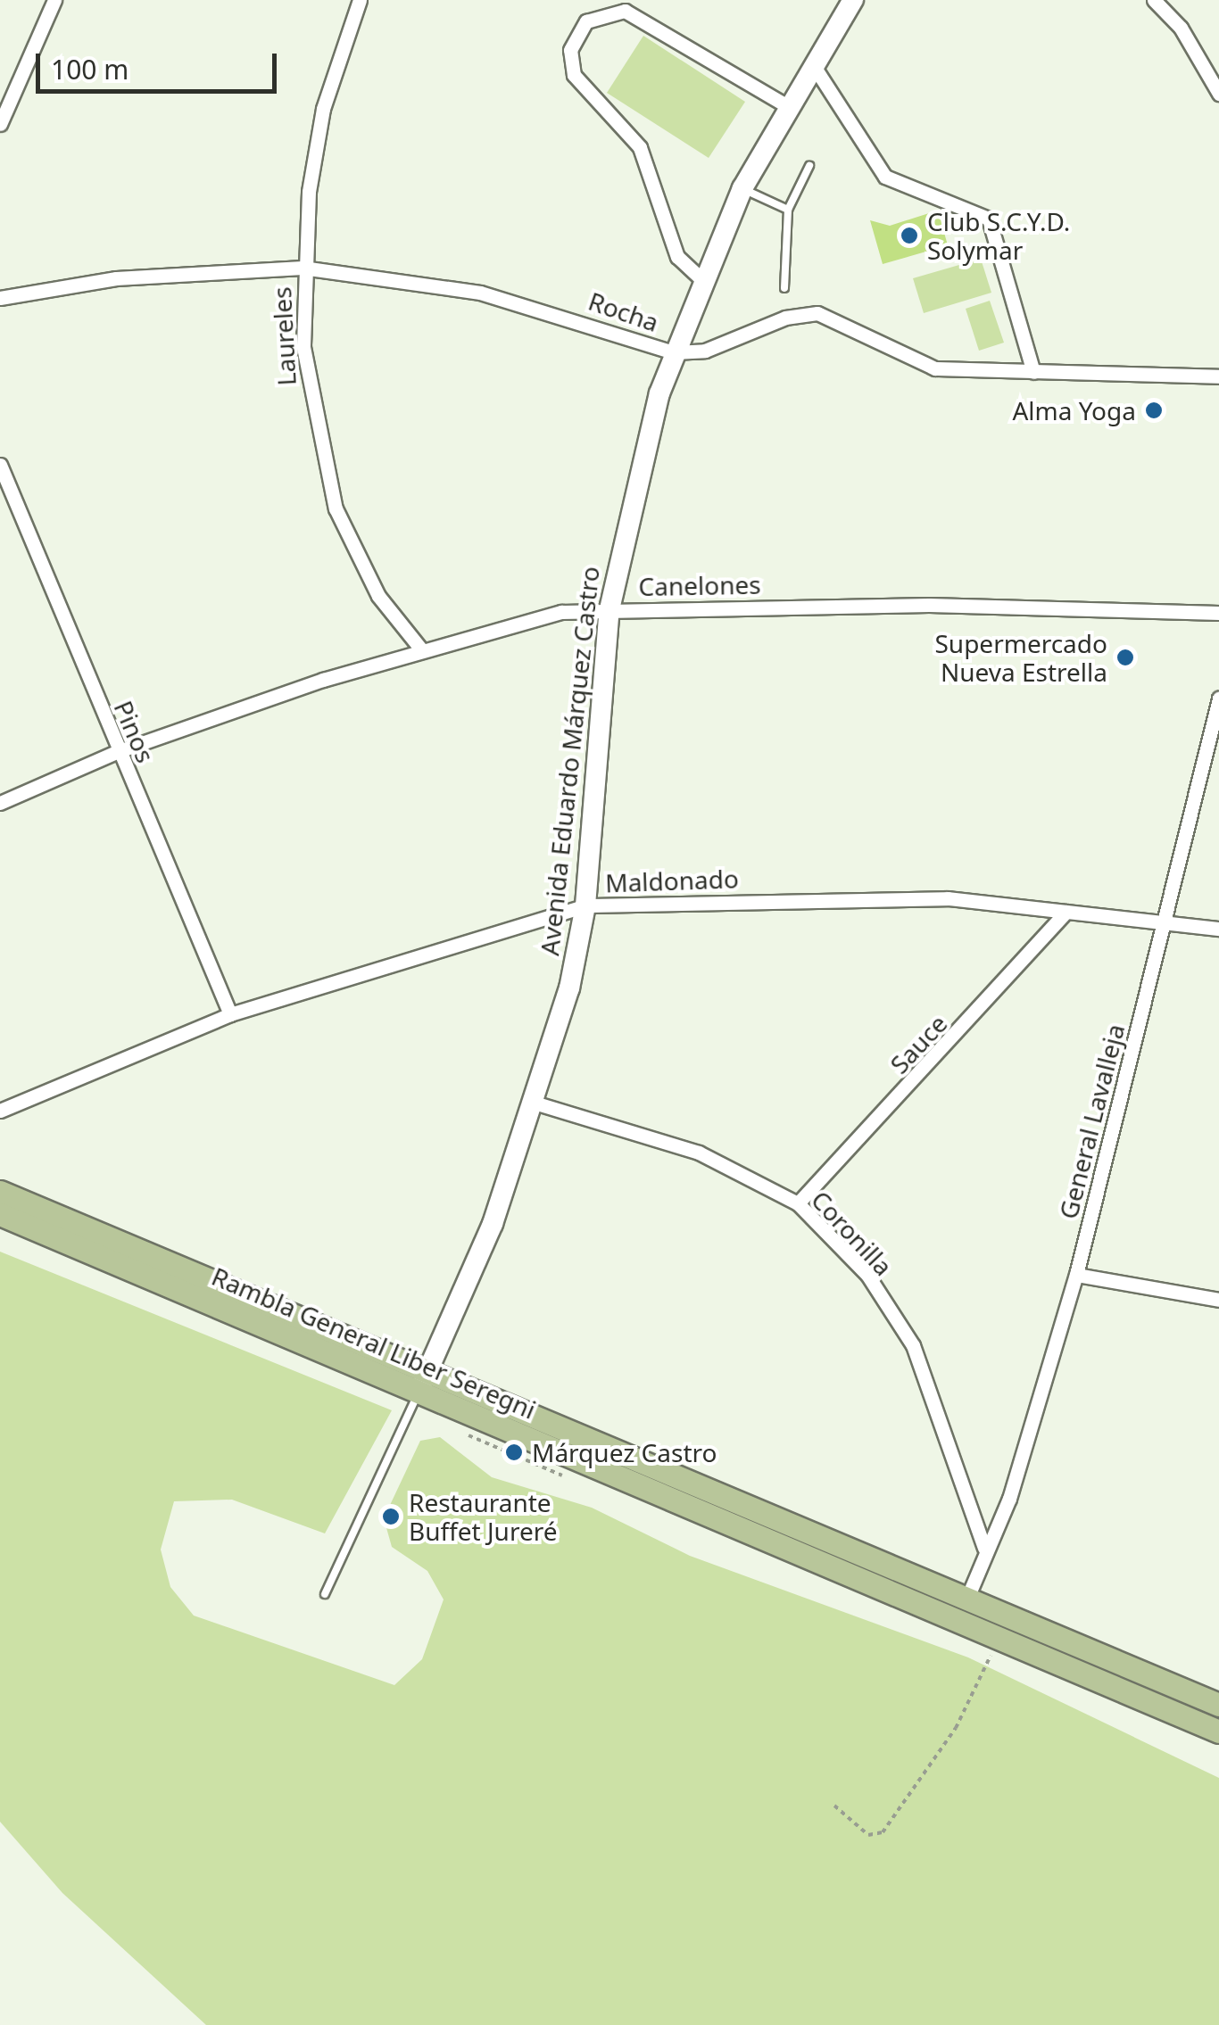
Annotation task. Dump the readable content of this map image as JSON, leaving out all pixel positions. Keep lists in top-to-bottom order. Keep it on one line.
{"streets":{"main road":["Rambla General Liber Seregni"],"street":["Rocha","Laureles","Canelones","Pinos","Avenida Eduardo Márquez Castro","Maldonado","Sauce","General Lavalleja","Coronilla"]},"crossings":[["Rocha","Laureles"],["Rocha","Avenida Eduardo Márquez Castro"],["Laureles","Canelones"],["Canelones","Pinos"],["Canelones","Avenida Eduardo Márquez Castro"],["Pinos","Maldonado"],["Avenida Eduardo Márquez Castro","Maldonado"],["Avenida Eduardo Márquez Castro","Coronilla"],["Avenida Eduardo Márquez Castro","Rambla General Liber Seregni"],["Maldonado","Sauce"],["Maldonado","General Lavalleja"],["Sauce","Coronilla"],["General Lavalleja","Coronilla"],["General Lavalleja","Rambla General Liber Seregni"]],"places":["Club S.C.Y.D. Solymar","Alma Yoga","Supermercado Nueva Estrella","Márquez Castro","Restaurante Buffet Jureré"],"scale_bar":"100 m"}
